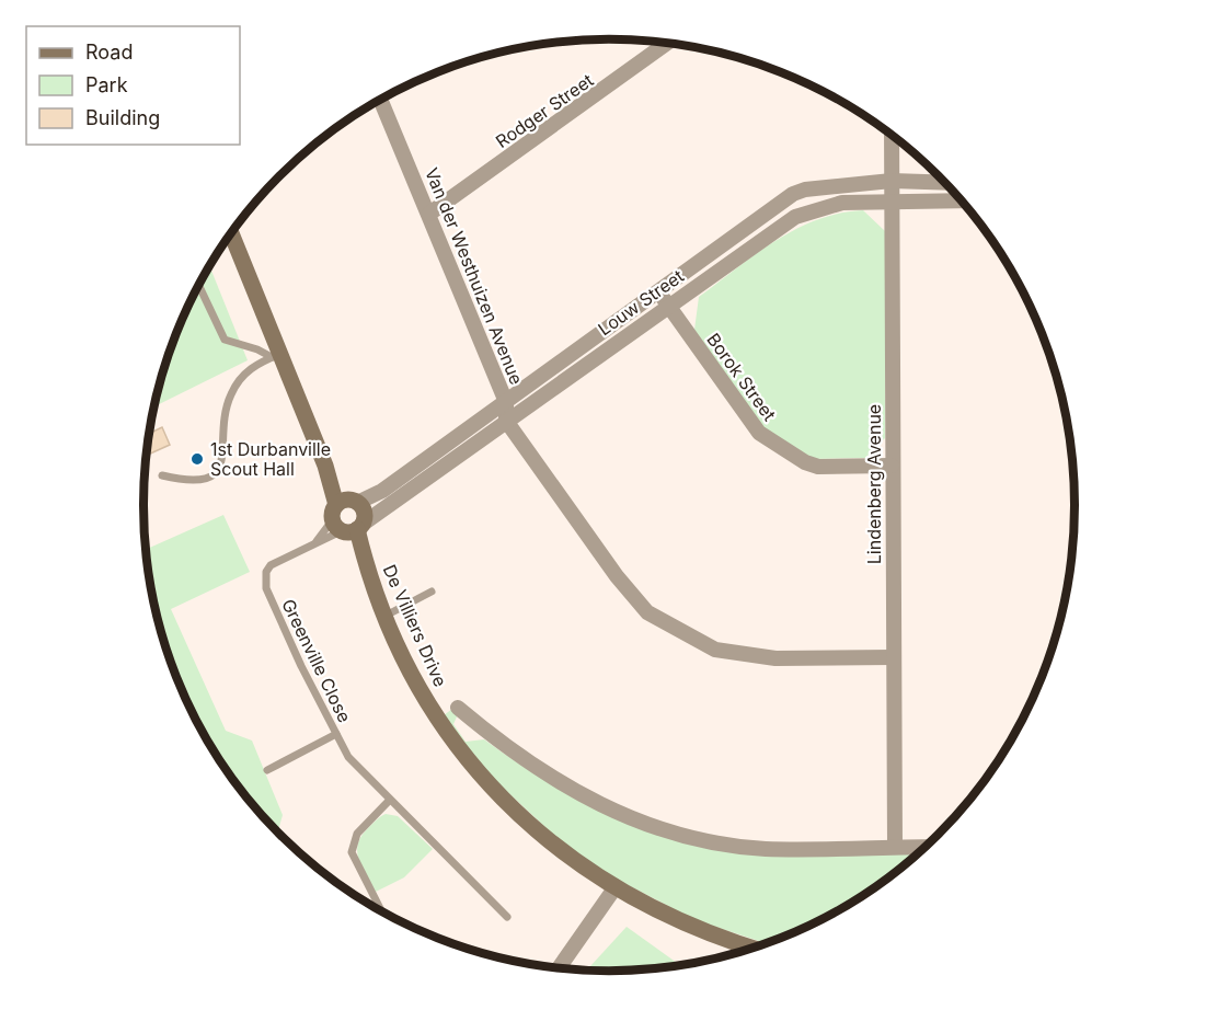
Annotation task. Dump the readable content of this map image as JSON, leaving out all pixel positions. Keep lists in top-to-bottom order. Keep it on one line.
{"streets":{"street":["Rodger Street","Van der Westhuizen Avenue","Louw Street","Borok Street","Lindenberg Avenue","De Villiers Drive"],"lane":["Greenville Close"]},"crossings":[["Rodger Street","Van der Westhuizen Avenue"],["Van der Westhuizen Avenue","Louw Street"],["Louw Street","Borok Street"],["Louw Street","Lindenberg Avenue"],["Louw Street","De Villiers Drive"],["Louw Street","Greenville Close"],["Borok Street","Lindenberg Avenue"],["Lindenberg Avenue","De Villiers Drive"],["De Villiers Drive","Greenville Close"]],"places":["1st Durbanville Scout Hall"],"legend":["Road","Park","Building"]}
